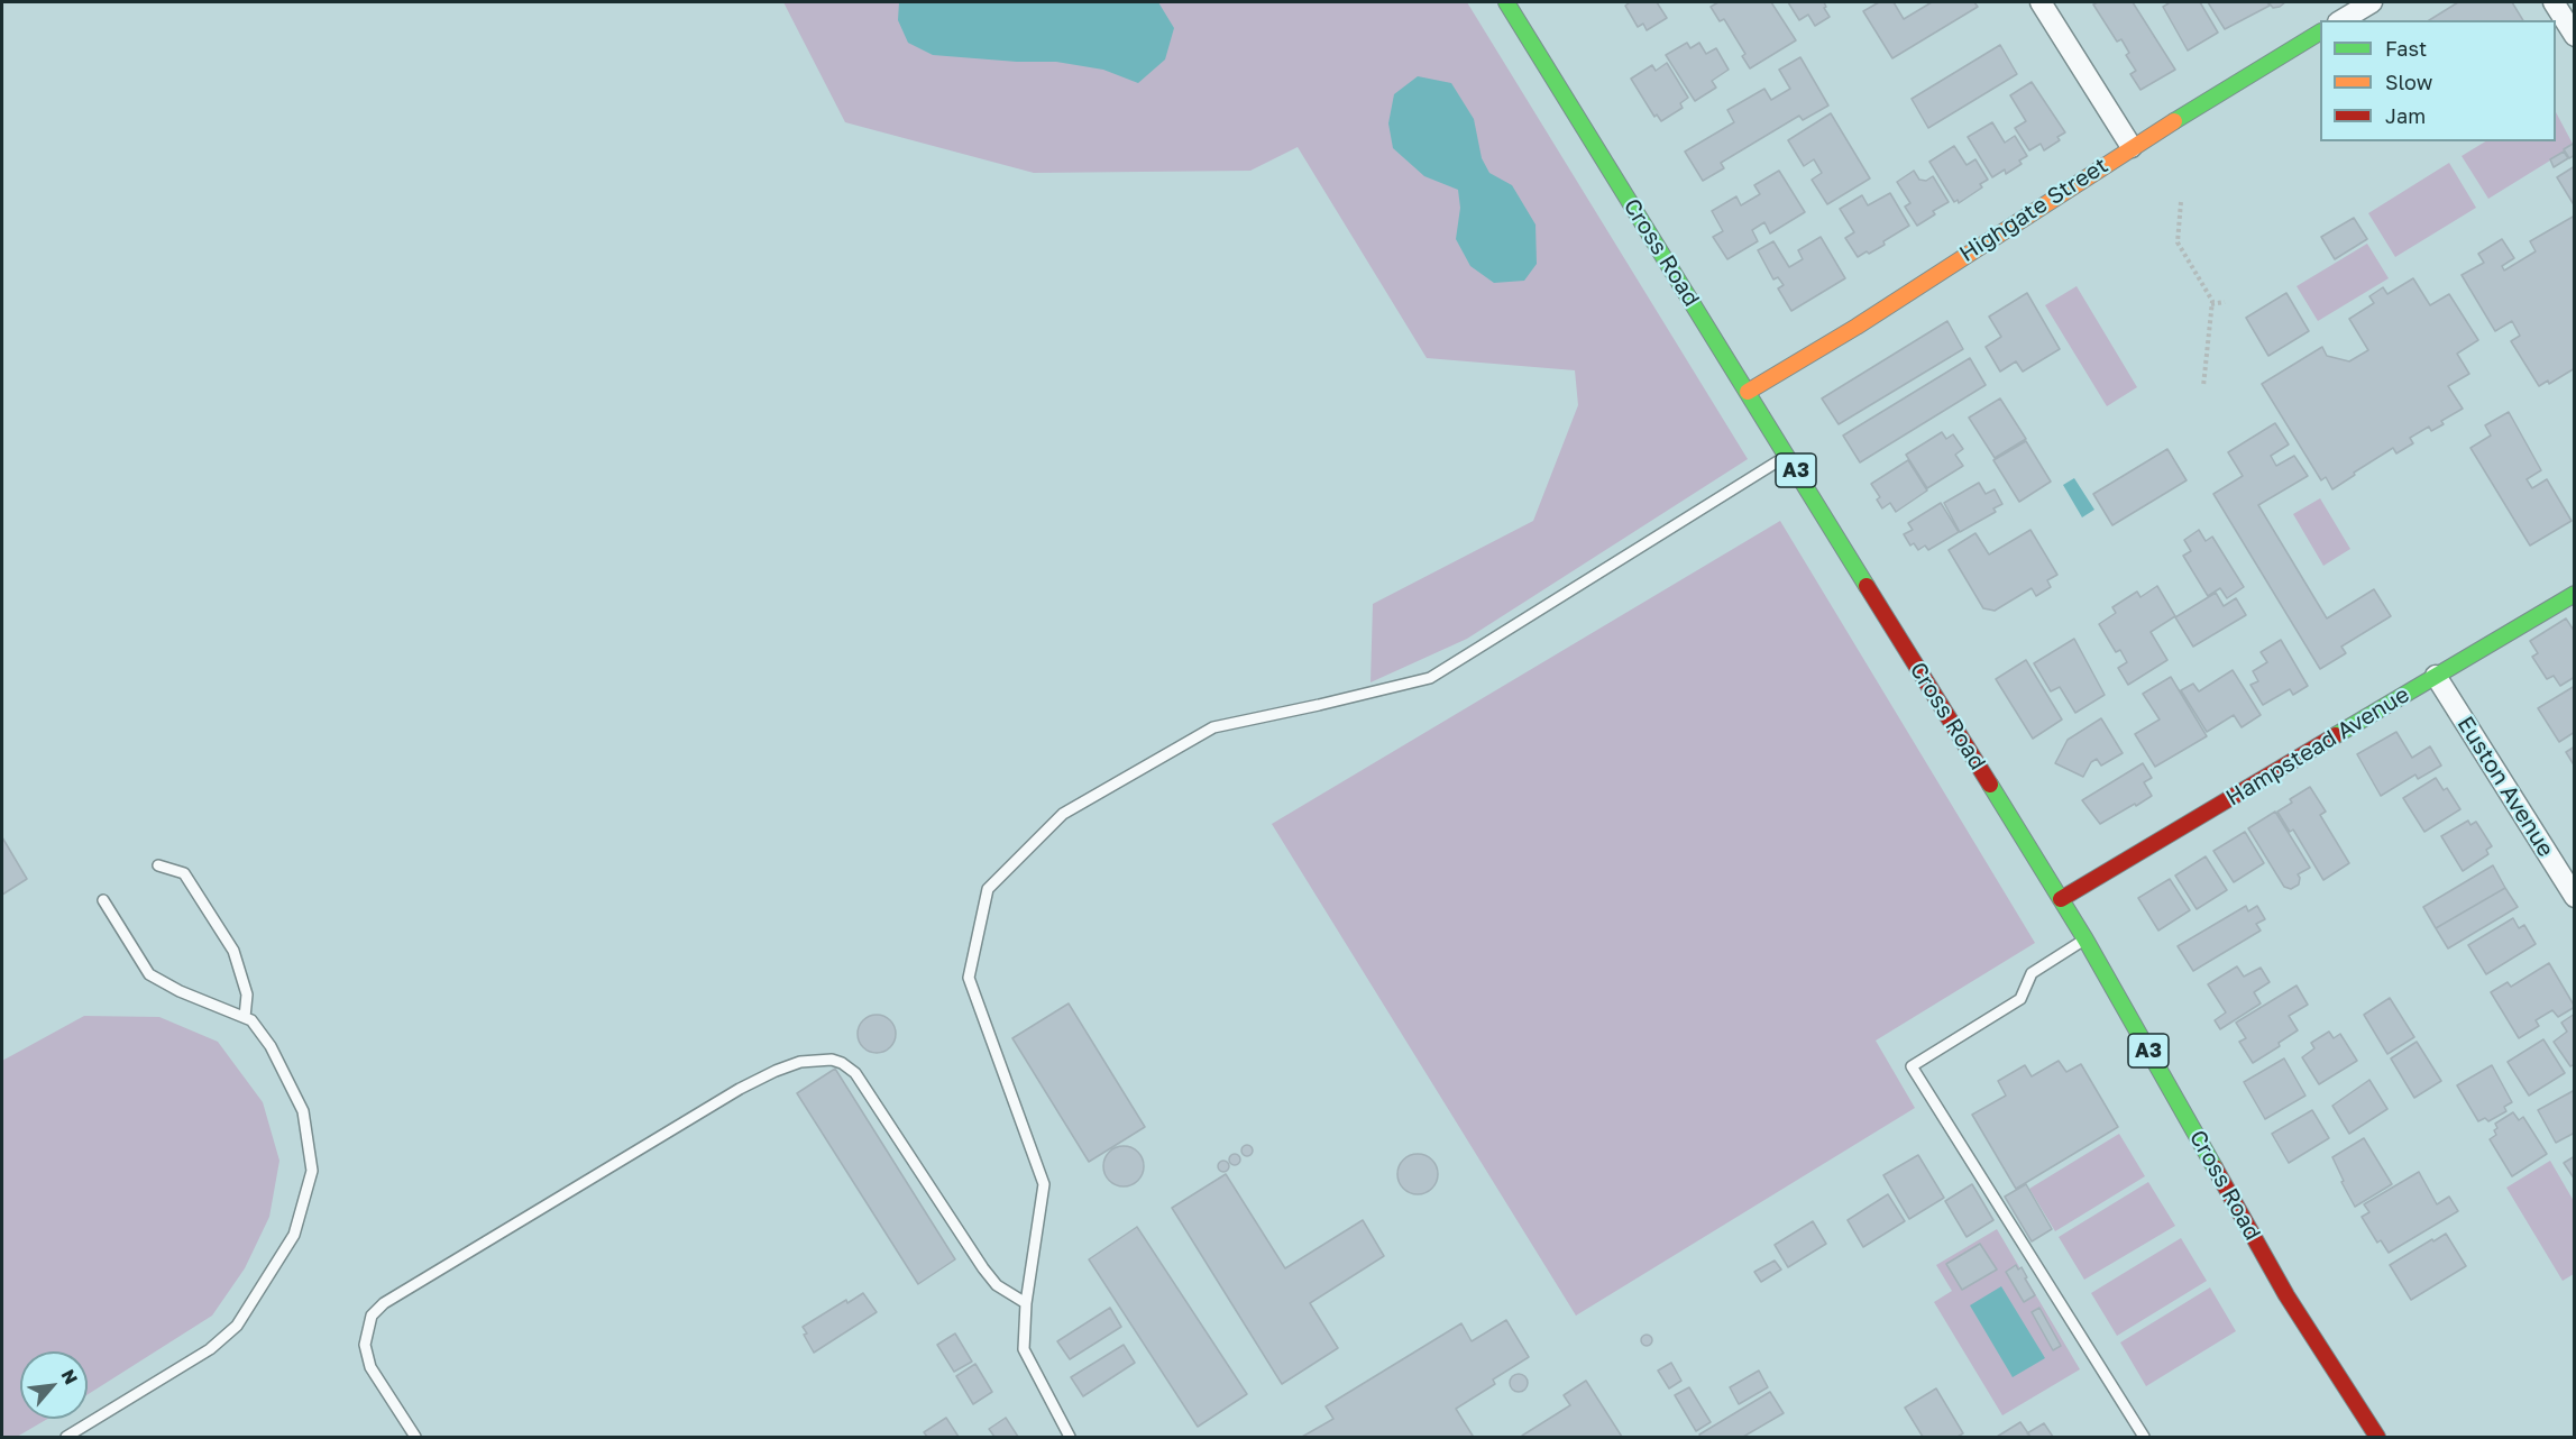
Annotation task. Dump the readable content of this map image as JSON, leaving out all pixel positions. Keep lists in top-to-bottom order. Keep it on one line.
{"streets":{"main road":["Highgate Street","Cross Road","A3","Hampstead Avenue"],"street":["Euston Avenue"]},"crossings":[["Highgate Street","Cross Road"],["Cross Road","Hampstead Avenue"],["Hampstead Avenue","Euston Avenue"]],"legend":["Fast","Slow","Jam"],"north":"top right"}
